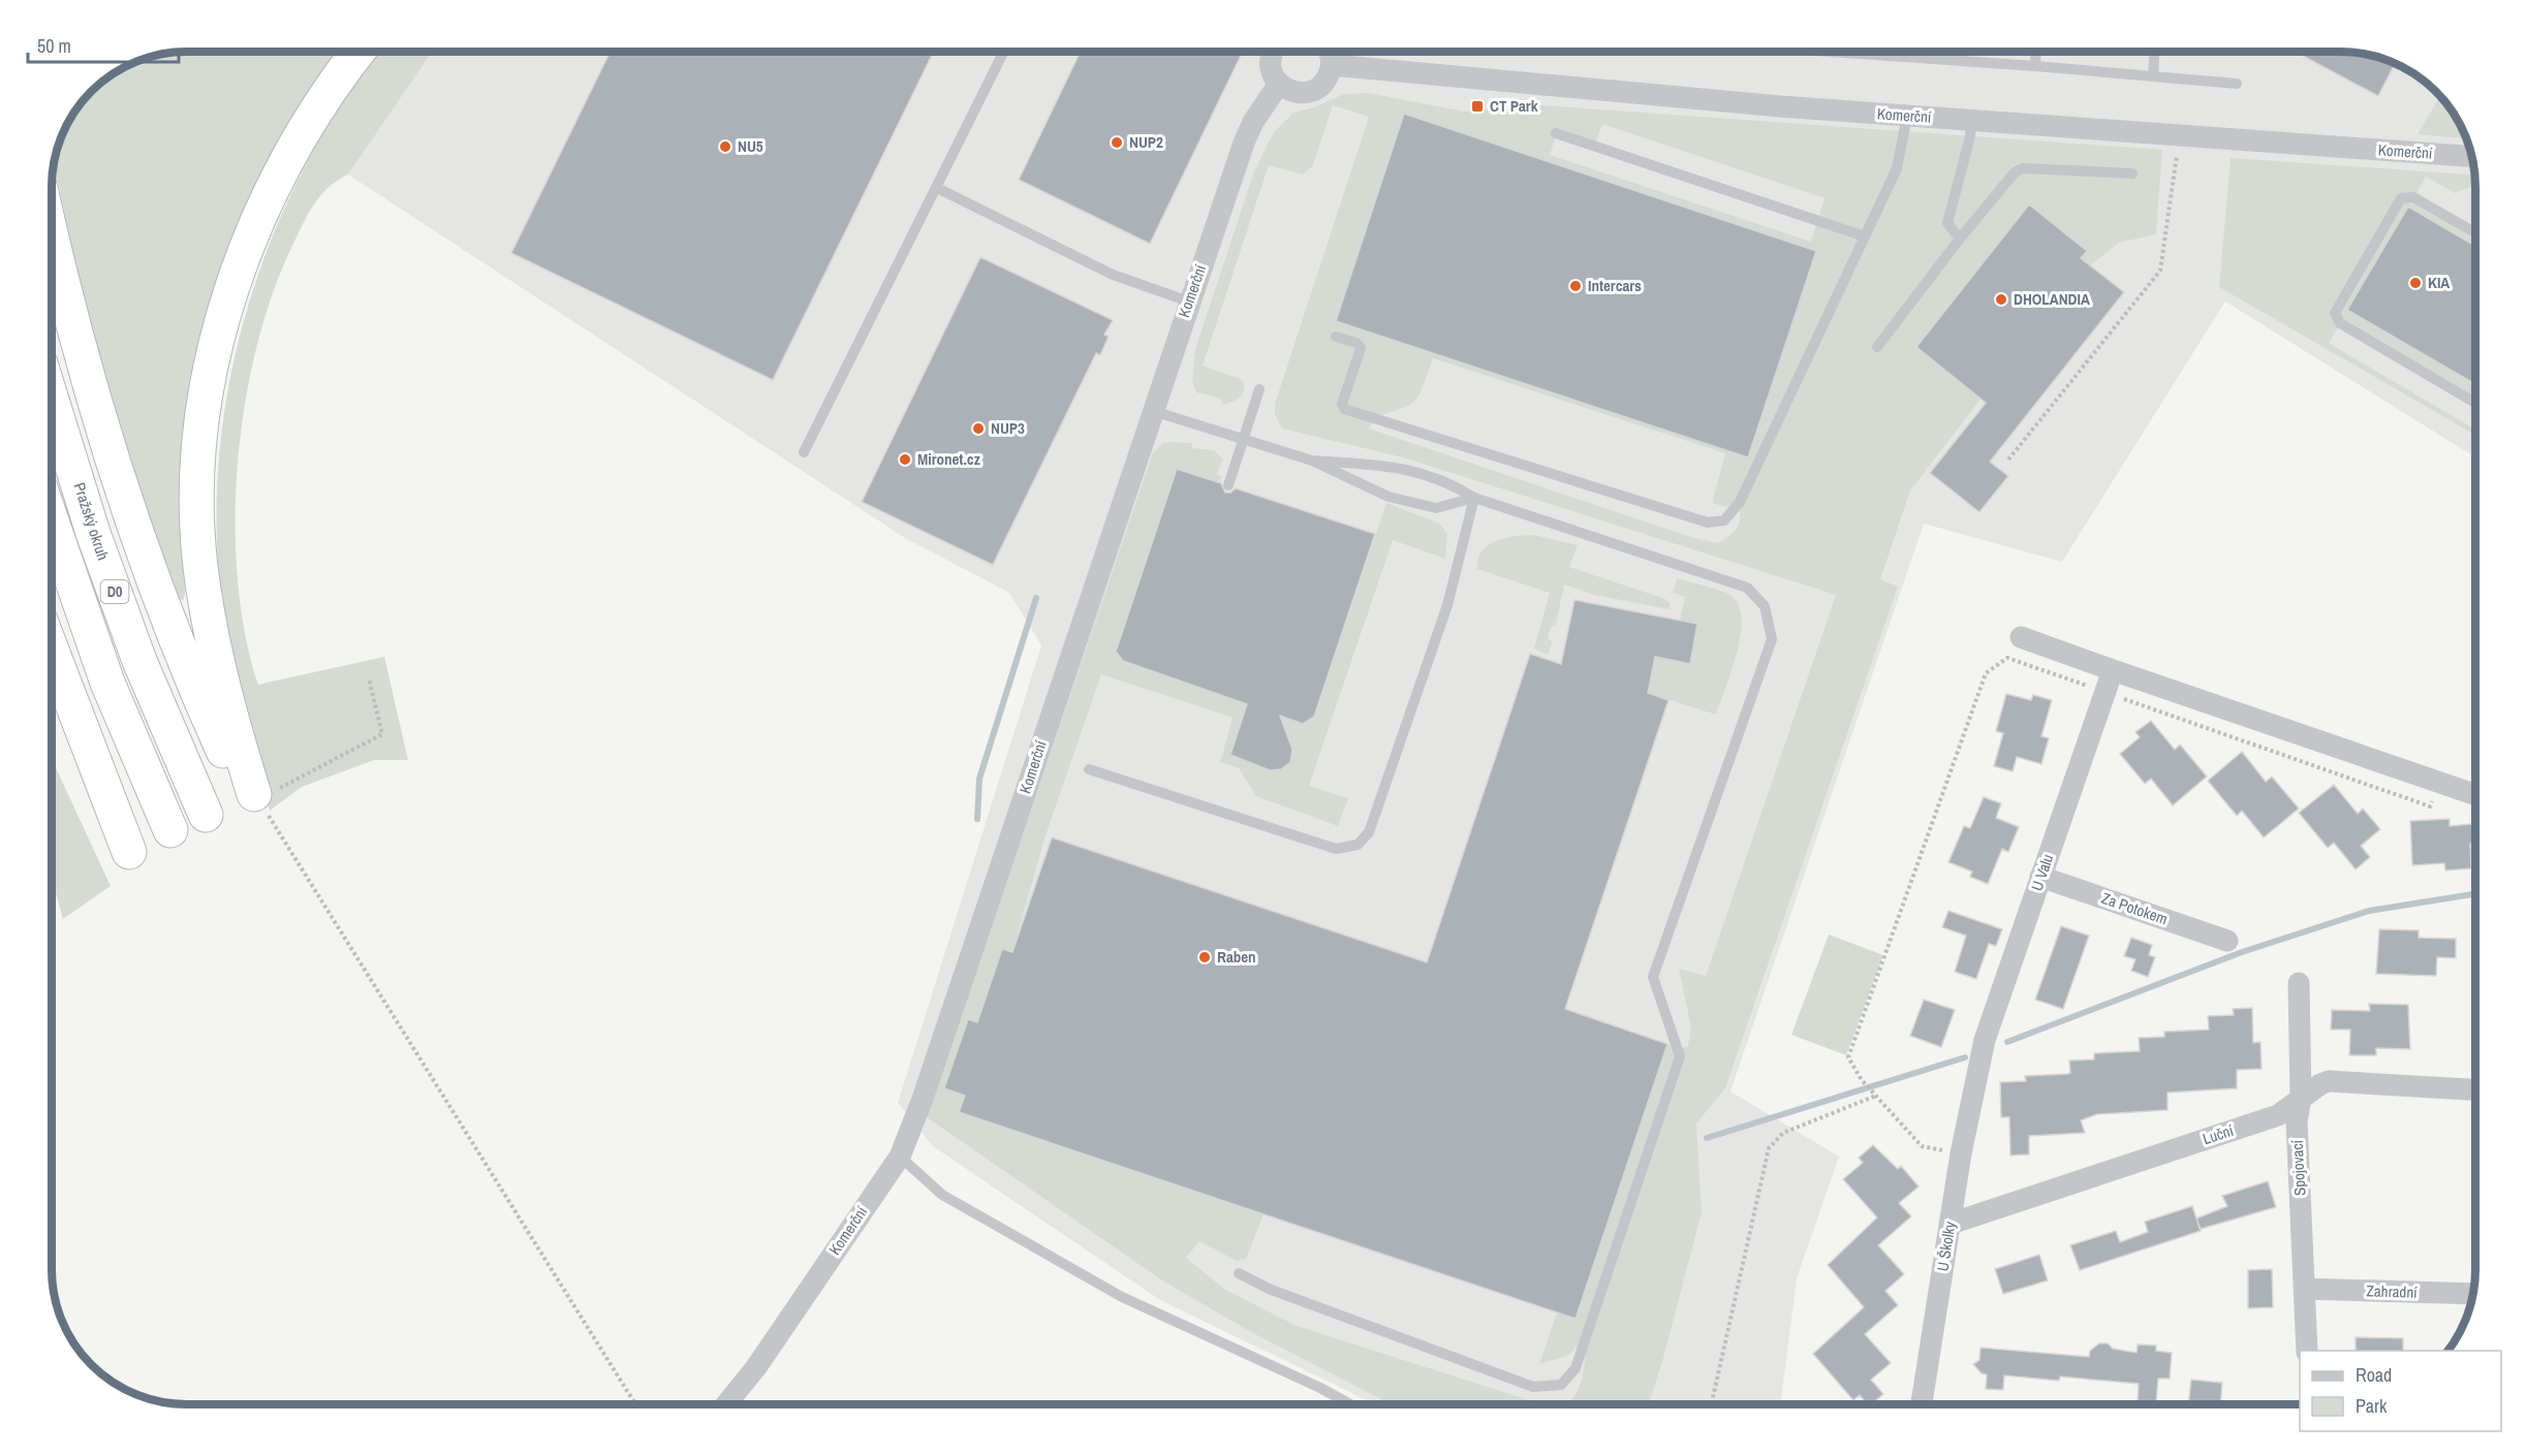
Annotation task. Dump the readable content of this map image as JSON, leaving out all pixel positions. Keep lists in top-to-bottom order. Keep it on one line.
{"streets":{"highway":["Pražský okruh","D0"],"street":["Komerční","U Valu","Za Potokem","Luční","Spojovací","U Školky","Zahradní"]},"crossings":[["U Valu","Za Potokem"],["U Valu","U Školky"],["Luční","Spojovací"],["Luční","U Školky"],["Spojovací","Zahradní"]],"places":{"transit":["CT Park"],"other":["NUP2","NU5","KIA","Intercars","DHOLANDIA","NUP3","Mironet.cz","Raben"]},"legend":["Road","Park"],"scale_bar":"50 m"}
